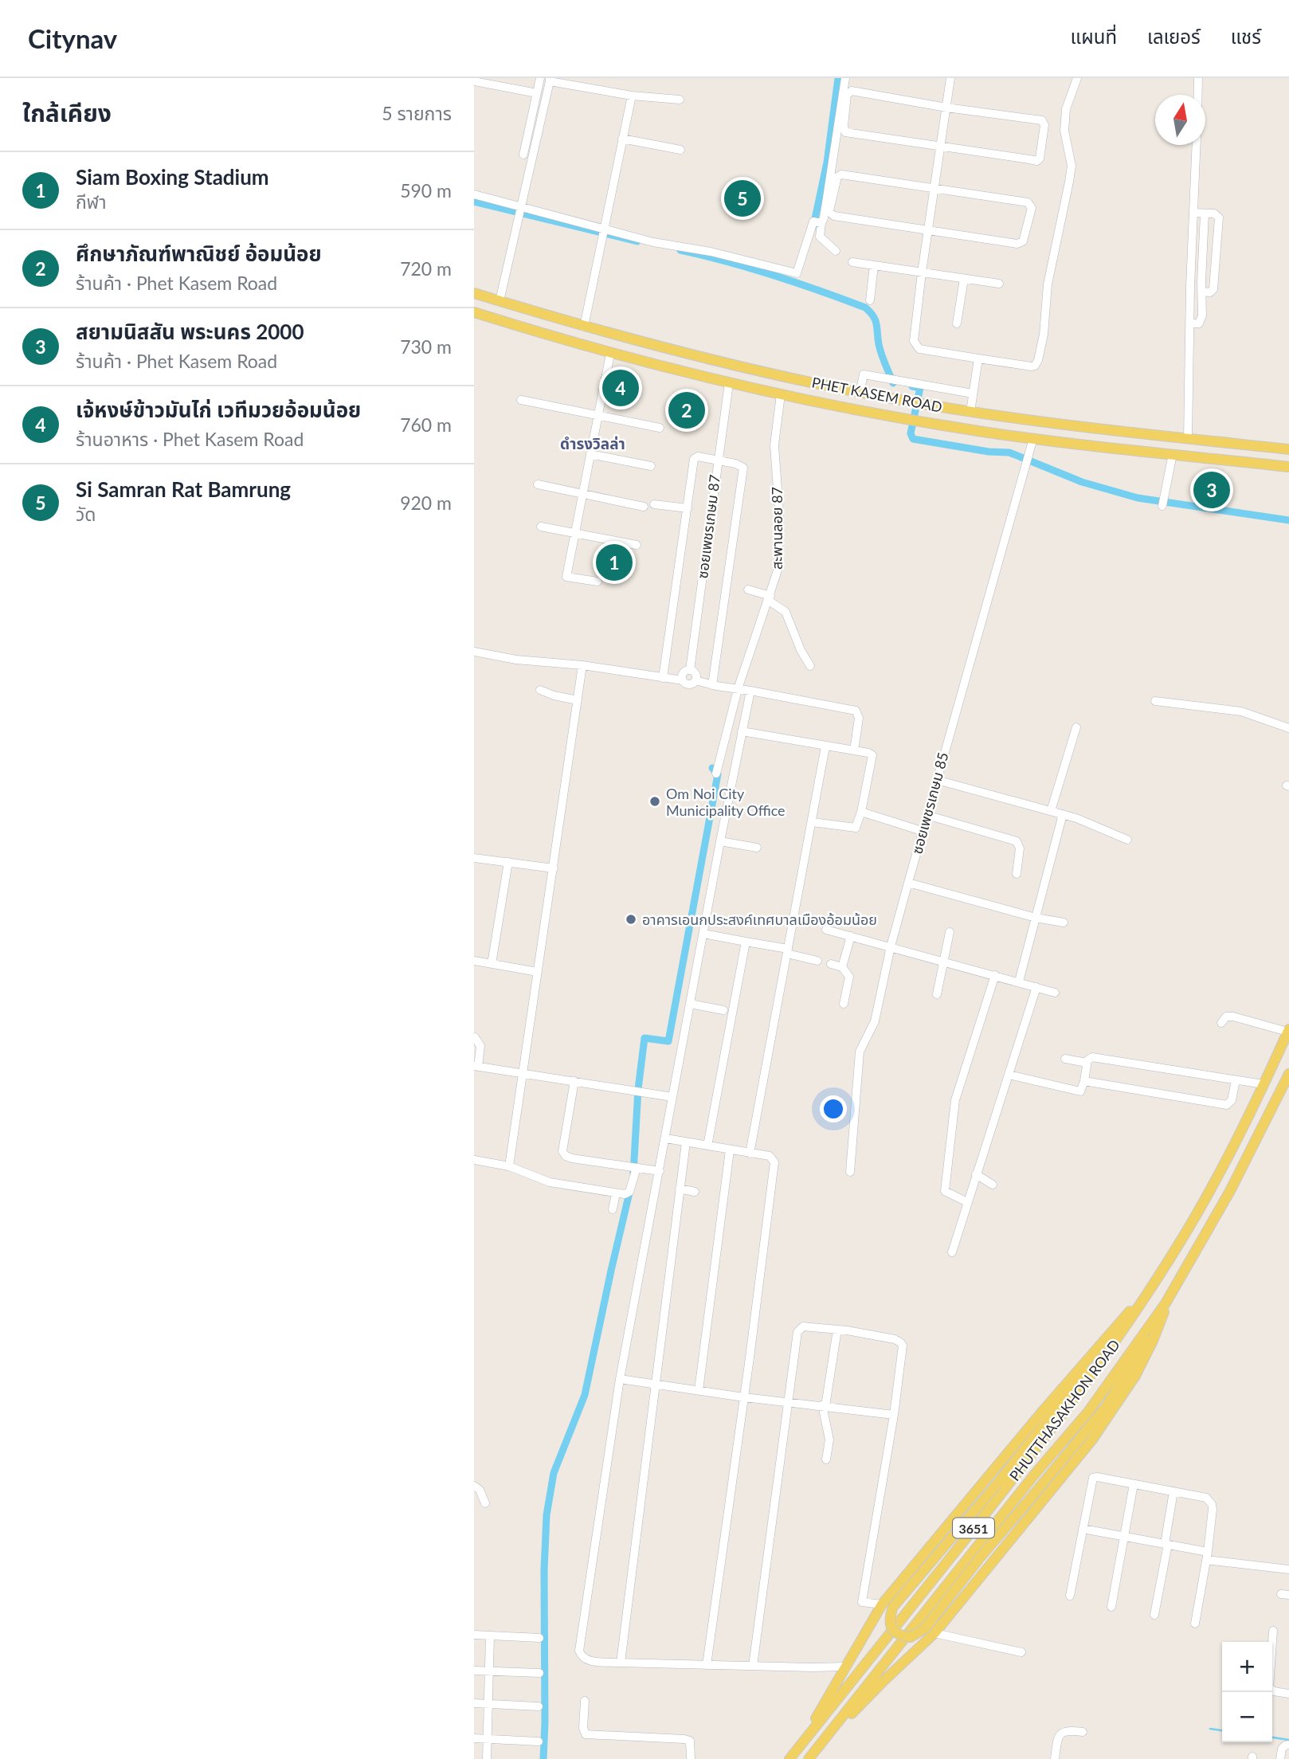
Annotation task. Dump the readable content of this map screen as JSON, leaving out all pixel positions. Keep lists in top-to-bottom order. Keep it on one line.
{"streets":{"main road":["PHET KASEM ROAD","PHUTTHASAKHON ROAD","3651"],"street":["ซอยเพชรเกษม 87","สะพานลอย 87","ซอยเพชรเกษม 85"]},"crossings":[["PHET KASEM ROAD","ซอยเพชรเกษม 87"],["PHET KASEM ROAD","สะพานลอย 87"],["PHET KASEM ROAD","ซอยเพชรเกษม 85"]],"districts":["ดำรงวิลล่า"],"places":["Om Noi City Municipality Office","อาคารเอนกประสงค์เทศบาลเมืองอ้อมน้อย"],"north":"top","page":{"header":"Citynav","nav":["แผนที่","เลเยอร์","แชร์"],"heading":["ใกล้เคียง","5 รายการ"],"list":[{"mark":"1","name":"Siam Boxing Stadium","note":"กีฬา","value":"590 m"},{"mark":"2","name":"ศึกษาภัณฑ์พาณิชย์ อ้อมน้อย","note":"ร้านค้า · Phet Kasem Road","value":"720 m"},{"mark":"3","name":"สยามนิสสัน พระนคร 2000","note":"ร้านค้า · Phet Kasem Road","value":"730 m"},{"mark":"4","name":"เจ้หงษ์ข้าวมันไก่ เวทีมวยอ้อมน้อย","note":"ร้านอาหาร · Phet Kasem Road","value":"760 m"},{"mark":"5","name":"Si Samran Rat Bamrung","note":"วัด","value":"920 m"}],"pins":["5","4","2","3","1"],"map_buttons":["+","−"]}}
